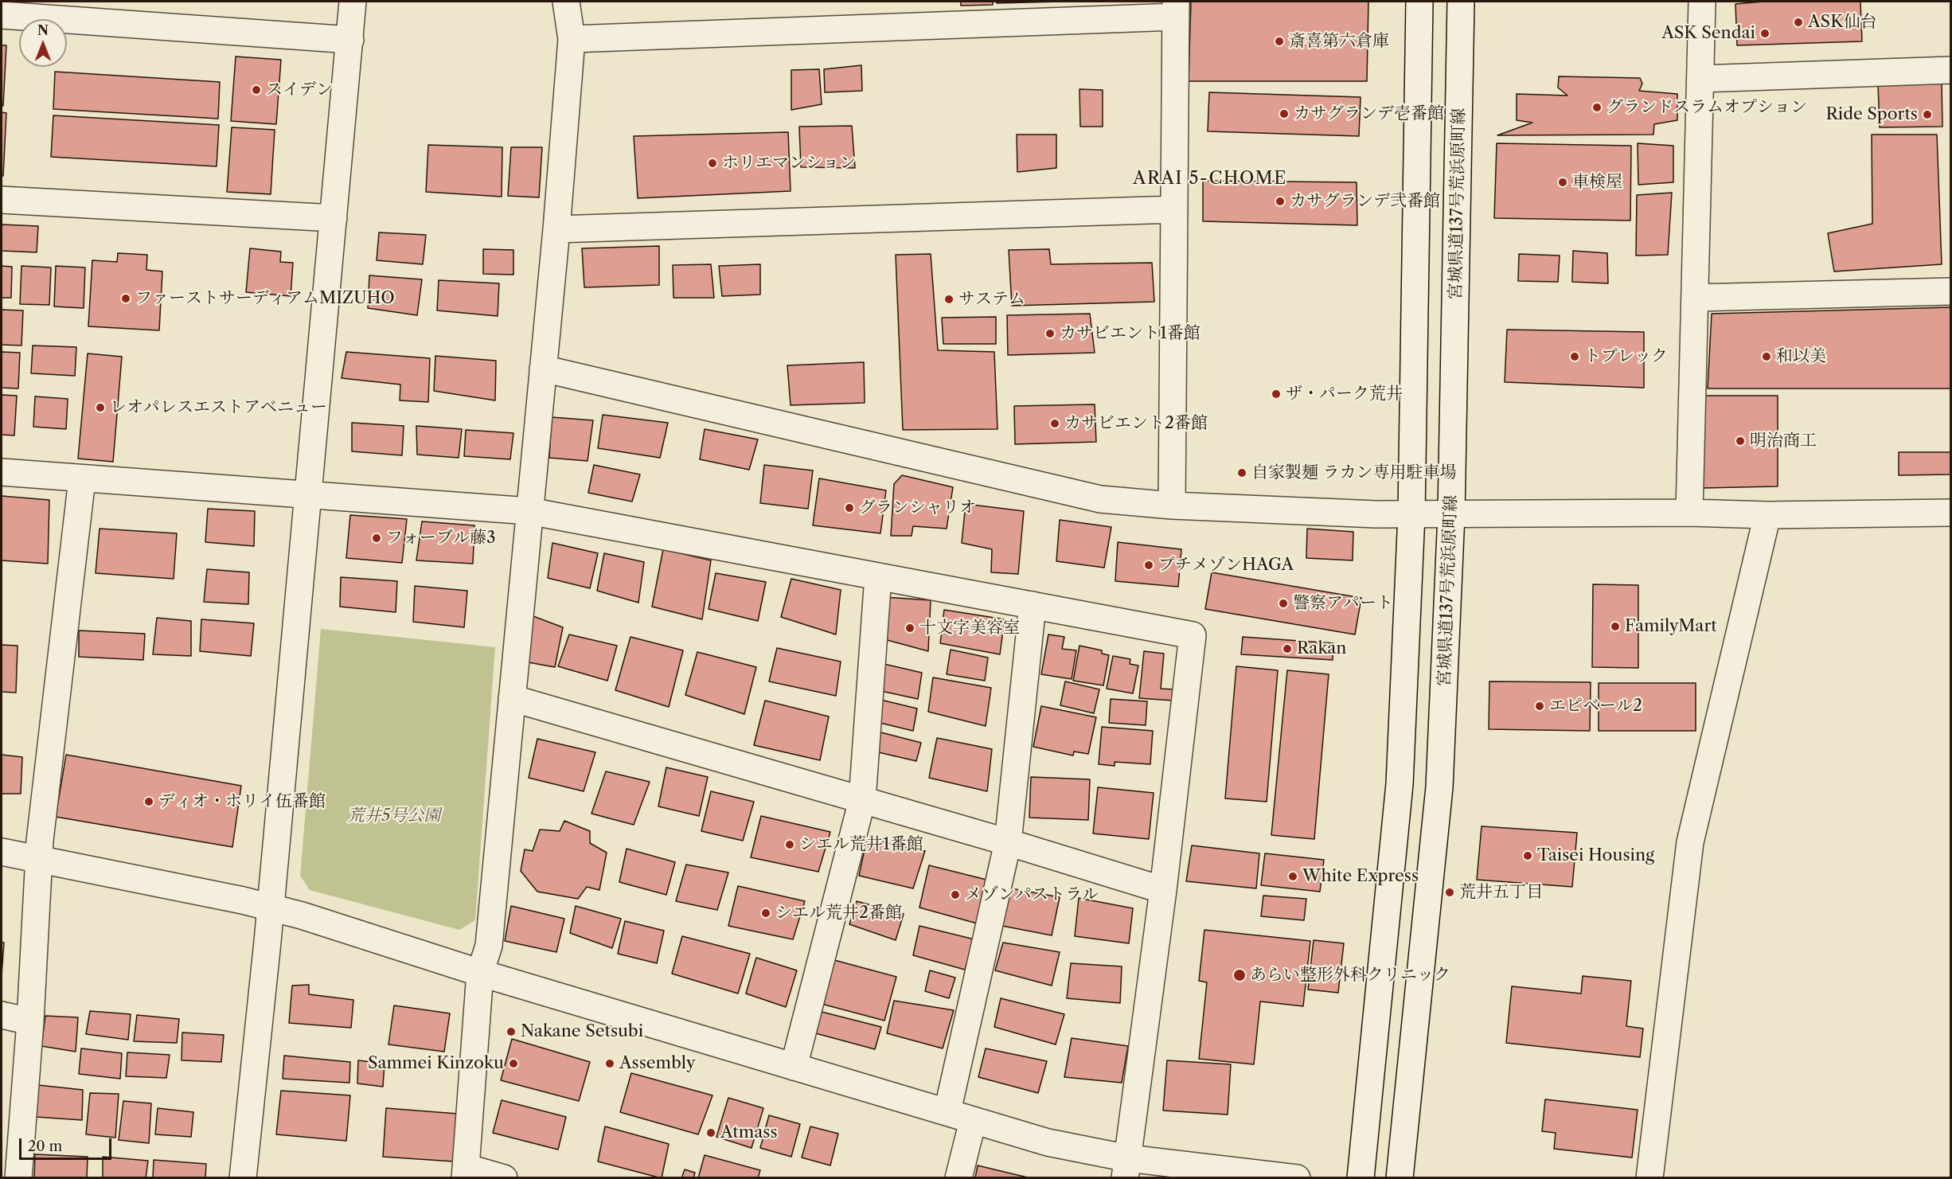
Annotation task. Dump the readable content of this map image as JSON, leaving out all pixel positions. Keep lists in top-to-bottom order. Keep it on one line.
{"streets":{"street":["宮城県道137号荒浜原町線"]},"districts":["ARAI 5-CHOME"],"parks":["荒井5号公園"],"places":["ASK仙台","ASK Sendai","斎喜第六倉庫","スイデン","グランドスラムオプション","カサグランデ壱番館","Ride Sports","ホリエマンション","車検屋","カサグランデ弐番館","ファーストサーディアムMIZUHO","サステム","カサビエント1番館","トプレック","和以美","ザ・パーク荒井","レオパレスエストアベニュー","カサビエント2番館","明治商工","自家製麺 ラカン専用駐車場","グランシャリオ","フォーブル藤3","プチメゾンHAGA","警察アパート","FamilyMart","十文字美容室","Rakan","エピベール2","ディオ・ホリイ伍番館","シエル荒井1番館","Taisei Housing","White Express","荒井五丁目","メゾンパストラル","シエル荒井2番館","あらい整形外科クリニック","Nakane Setsubi","Sammei Kinzoku","Assembly","Atmass"],"scale_bar":"20 m","north":"top"}
